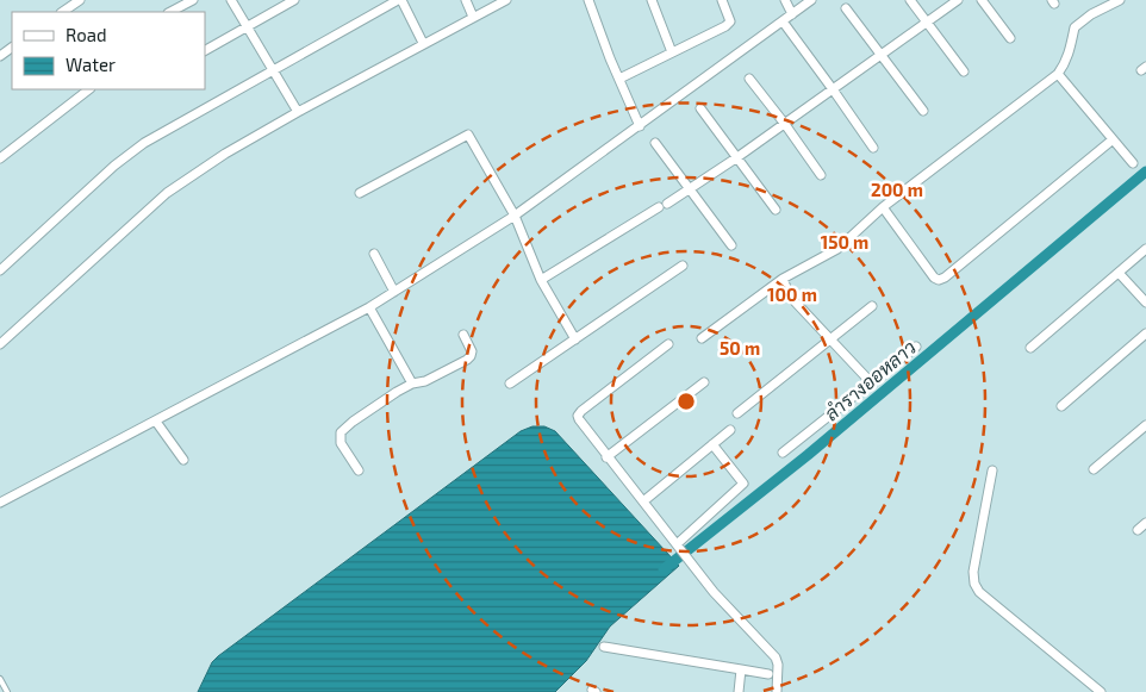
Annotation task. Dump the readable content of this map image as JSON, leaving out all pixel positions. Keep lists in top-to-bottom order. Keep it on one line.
{"water":["ลำรางออหลาว"],"legend":["Road","Water"],"rings":["200 m","150 m","100 m","50 m"]}
